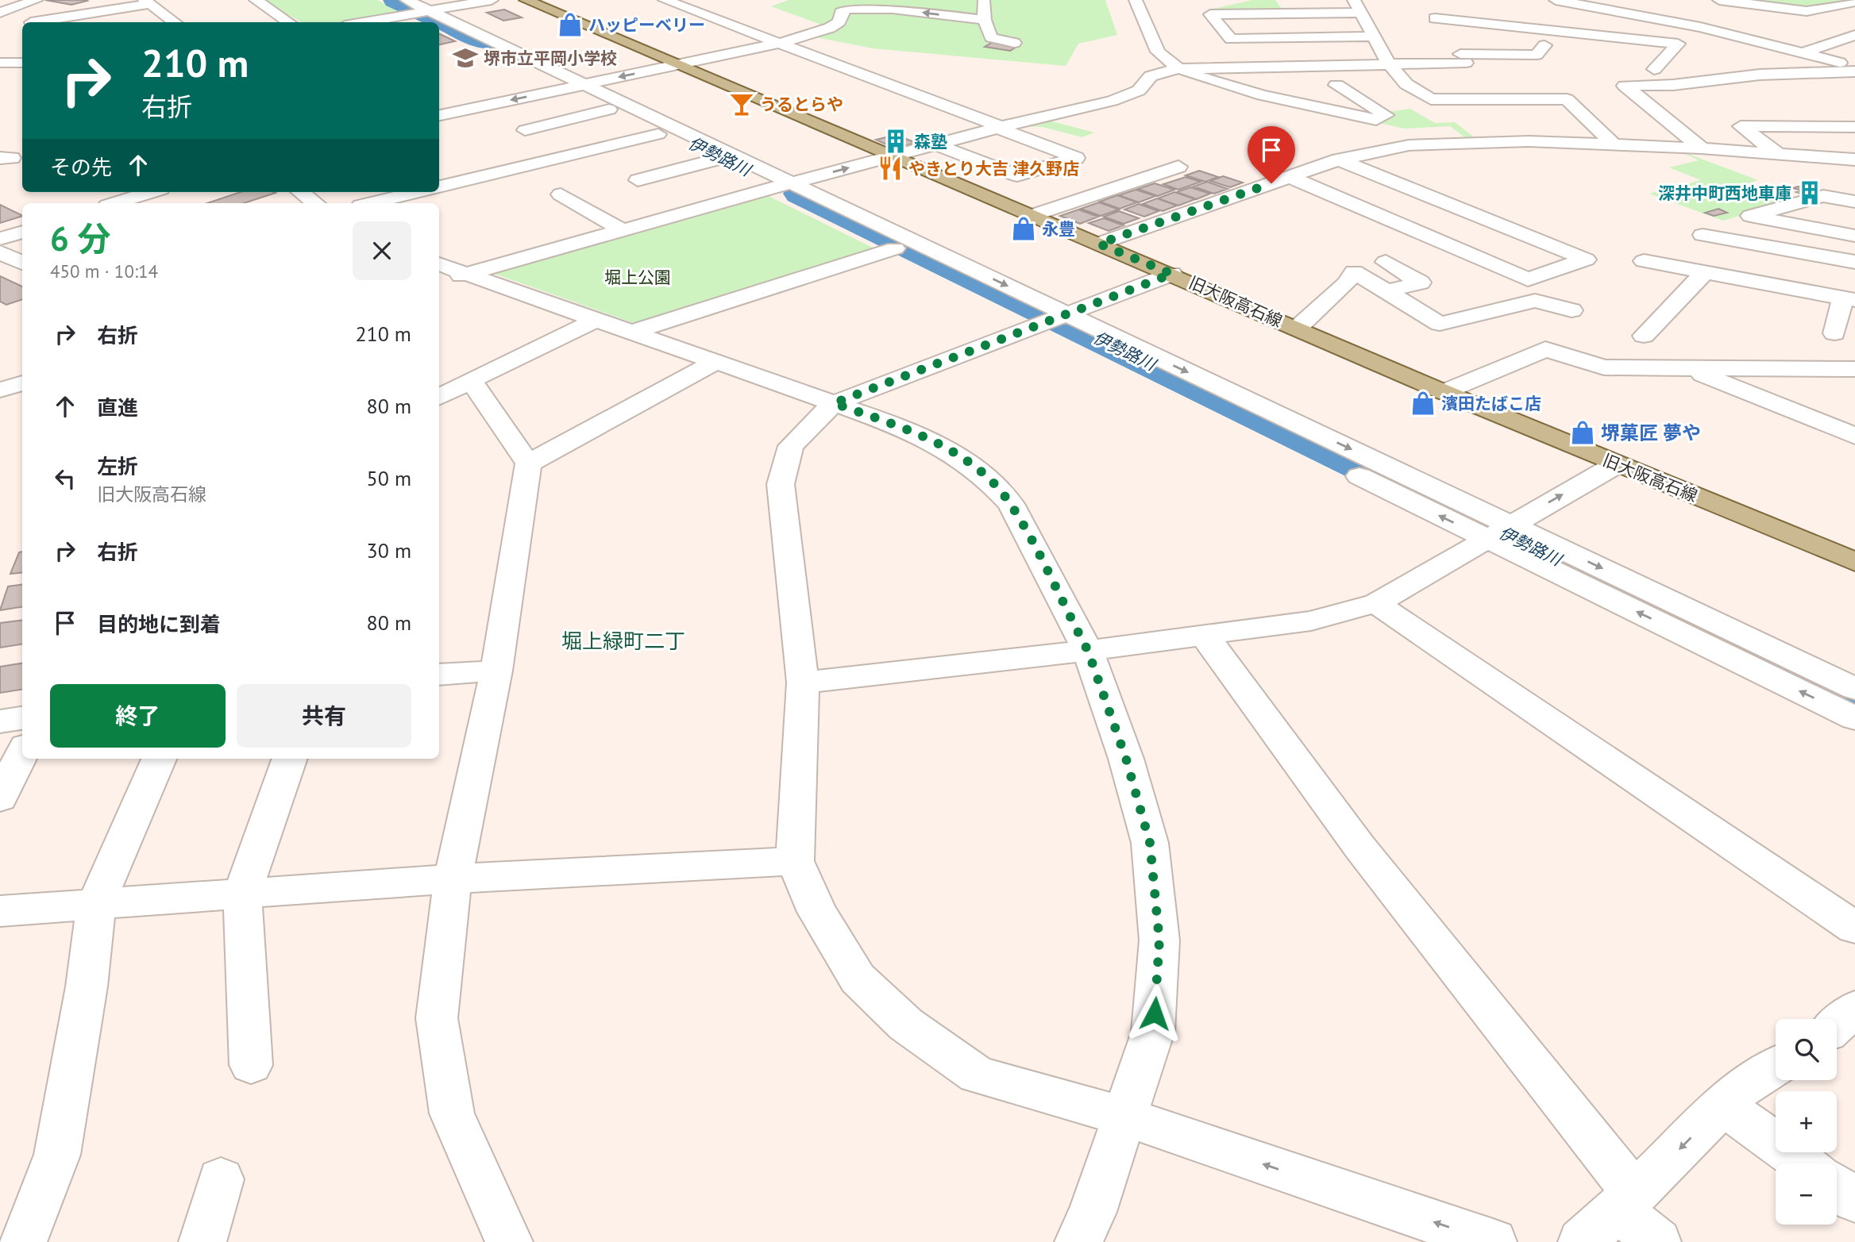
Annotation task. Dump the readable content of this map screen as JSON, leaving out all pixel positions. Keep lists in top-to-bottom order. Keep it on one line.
{"streets":{"main road":["旧大阪高石線"]},"districts":["堀上緑町二丁"],"water":["伊勢路川"],"parks":["堀上公園"],"places":{"shop":["ハッピーベリー","永豊","濱田たばこ店","堺菓匠 夢や"],"school or university":["堺市立平岡小学校"],"bar":["うるとらや"],"building":["森塾","深井中町西地車庫"],"restaurant":["やきとり大吉 津久野店"]},"page":{"turn":["210 m","右折"],"then":"その先","heading":["6 分","450 m · 10:14"],"list":[{"name":"右折","value":"210 m"},{"name":"直進","value":"80 m"},{"name":"左折","note":"旧大阪高石線","value":"50 m"},{"name":"右折","value":"30 m"},{"name":"目的地に到着","value":"80 m"}],"buttons":["終了","共有"],"map_buttons":["+","−"]}}
